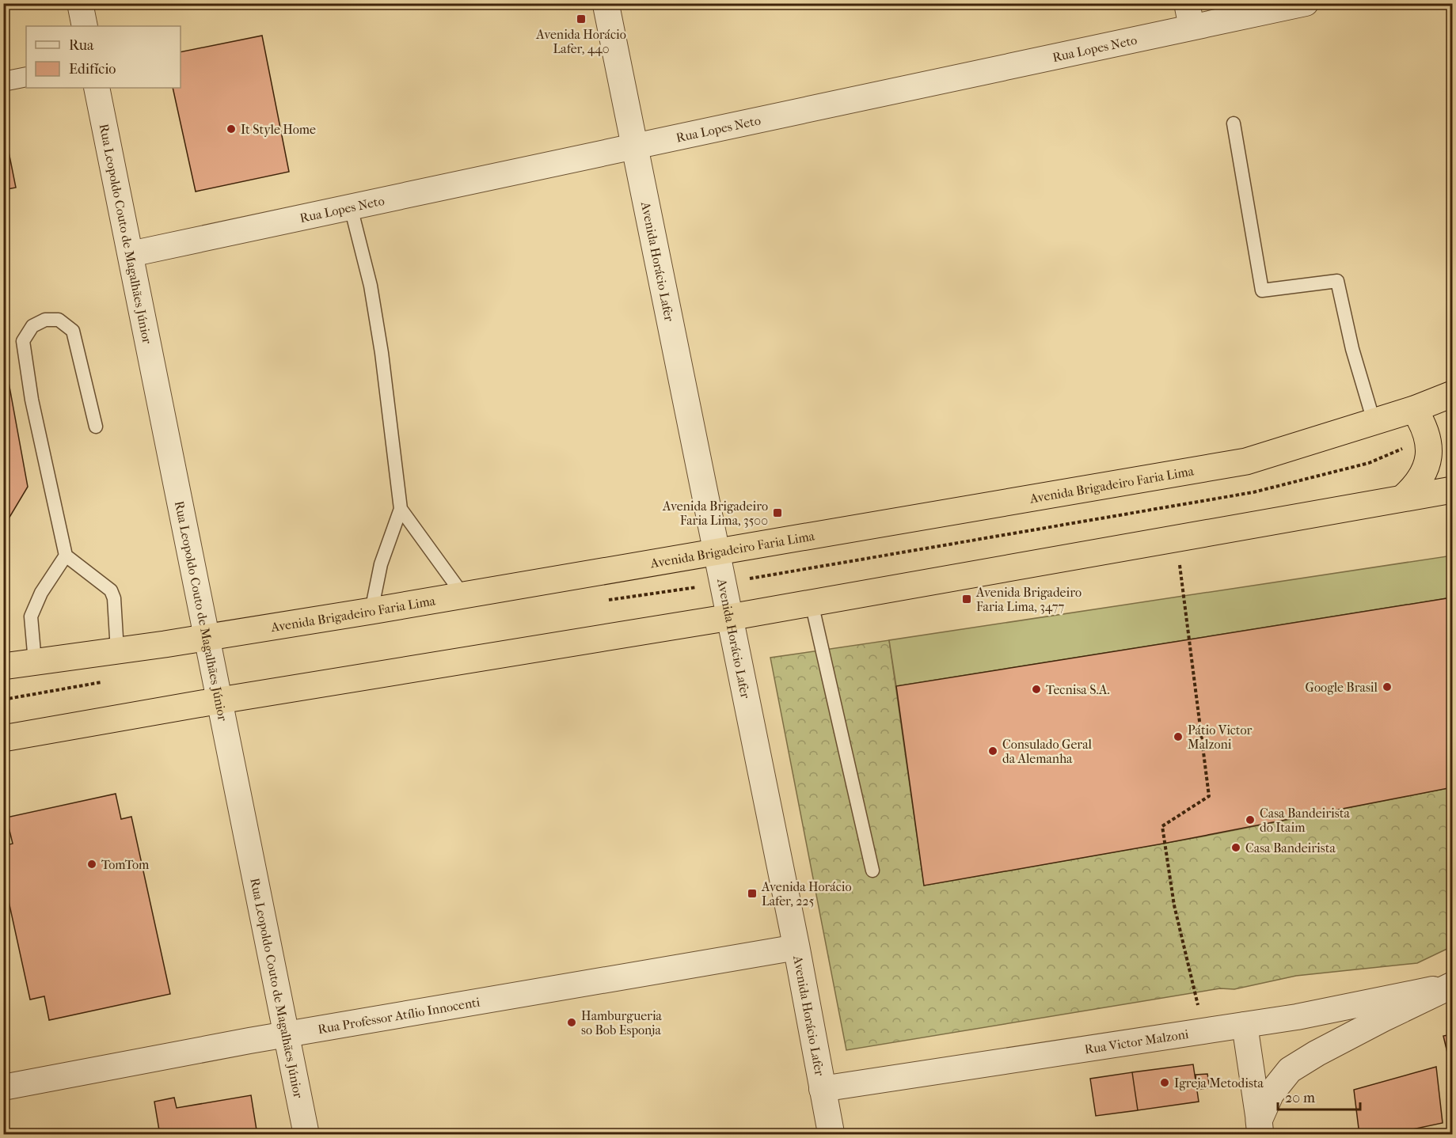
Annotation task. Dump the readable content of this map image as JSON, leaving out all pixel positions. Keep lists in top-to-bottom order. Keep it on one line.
{"streets":{"highway":["Avenida Brigadeiro Faria Lima"],"street":["Rua Lopes Neto","Rua Leopoldo Couto de Magalhães Júnior","Avenida Horácio Lafer","Rua Professor Atílio Innocenti","Rua Victor Malzoni"]},"crossings":[["Rua Lopes Neto","Rua Leopoldo Couto de Magalhães Júnior"],["Rua Lopes Neto","Avenida Horácio Lafer"],["Rua Leopoldo Couto de Magalhães Júnior","Avenida Brigadeiro Faria Lima"],["Rua Leopoldo Couto de Magalhães Júnior","Rua Professor Atílio Innocenti"],["Avenida Horácio Lafer","Avenida Brigadeiro Faria Lima"],["Avenida Horácio Lafer","Rua Professor Atílio Innocenti"],["Avenida Horácio Lafer","Rua Victor Malzoni"]],"places":{"transit":["Avenida Horácio Lafer, 440","Avenida Brigadeiro Faria Lima, 3500","Avenida Brigadeiro Faria Lima, 3477","Avenida Horácio Lafer, 225"],"other":["It Style Home","Google Brasil","Tecnisa S.A.","Pátio Victor Malzoni","Consulado Geral da Alemanha","Casa Bandeirista do Itaim","Casa Bandeirista","TomTom","Hamburgueria so Bob Esponja","Igreja Metodista"]},"legend":["Rua","Edifício"],"scale_bar":"20 m"}
